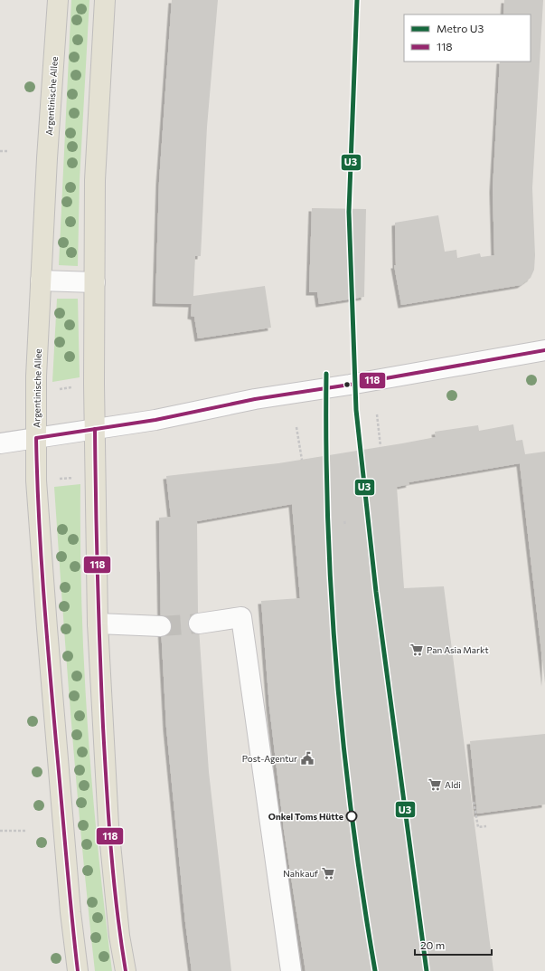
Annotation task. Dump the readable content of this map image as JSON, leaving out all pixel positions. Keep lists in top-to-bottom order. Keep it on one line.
{"streets":{"main road":["Argentinische Allee"]},"places":{"supermarket":["Pan Asia Markt","Aldi","Nahkauf"],"public building":["Post-Agentur"],"other":["Onkel Toms Hütte"]},"lines":["metro line U3","transit line 118"],"legend":["Metro U3","118"],"scale_bar":"20 m"}
